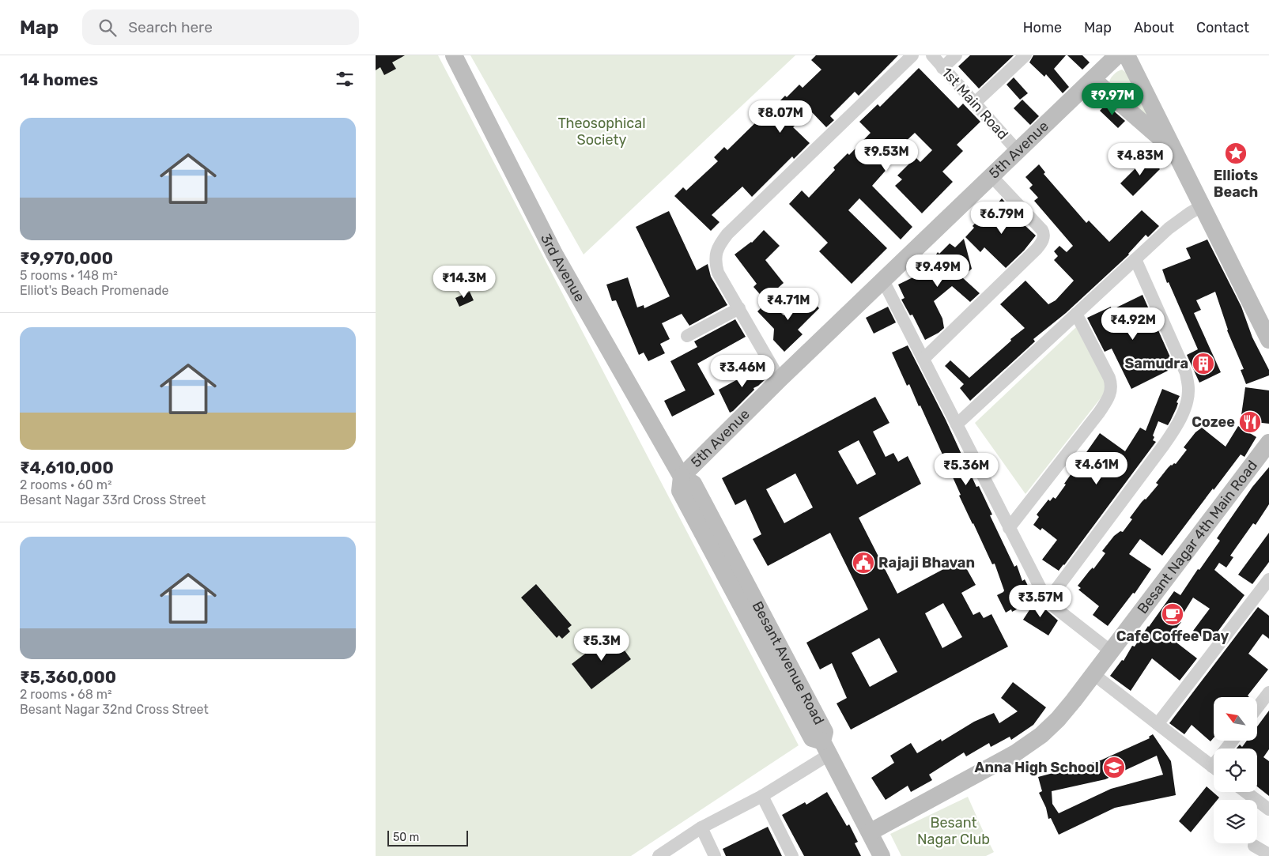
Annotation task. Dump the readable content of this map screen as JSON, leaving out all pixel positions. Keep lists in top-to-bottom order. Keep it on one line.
{"streets":{"street":["1st Main Road","5th Avenue","3rd Avenue","Besant Nagar 4th Main Road"]},"crossings":[["1st Main Road","5th Avenue"],["5th Avenue","3rd Avenue"]],"parks":["Theosophical Society","Besant Nagar Club"],"places":{"place":["Elliots Beach"],"building":["Samudra"],"restaurant":["Cozee"],"public building":["Rajaji Bhavan"],"cafe":["Cafe Coffee Day"],"school or university":["Anna High School"]},"scale_bar":"50 m","north":"top left","page":{"header":"Map","search":"Search here","nav":["Home","Map","About","Contact"],"heading":"14 homes","price":["₹9.97M","₹8.07M","₹9.53M","₹4.83M","₹6.79M","₹9.49M","₹14.3M","₹4.71M","₹4.92M","₹3.46M","₹4.61M","₹5.36M","₹3.57M","₹5.3M"],"list":[{"name":"₹9,970,000","note":"5 rooms · 148 m² · Elliot's Beach Promenade"},{"name":"₹4,610,000","note":"2 rooms · 60 m² · Besant Nagar 33rd Cross Street"},{"name":"₹5,360,000","note":"2 rooms · 68 m² · Besant Nagar 32nd Cross Street"}],"scale":"50 m"}}
